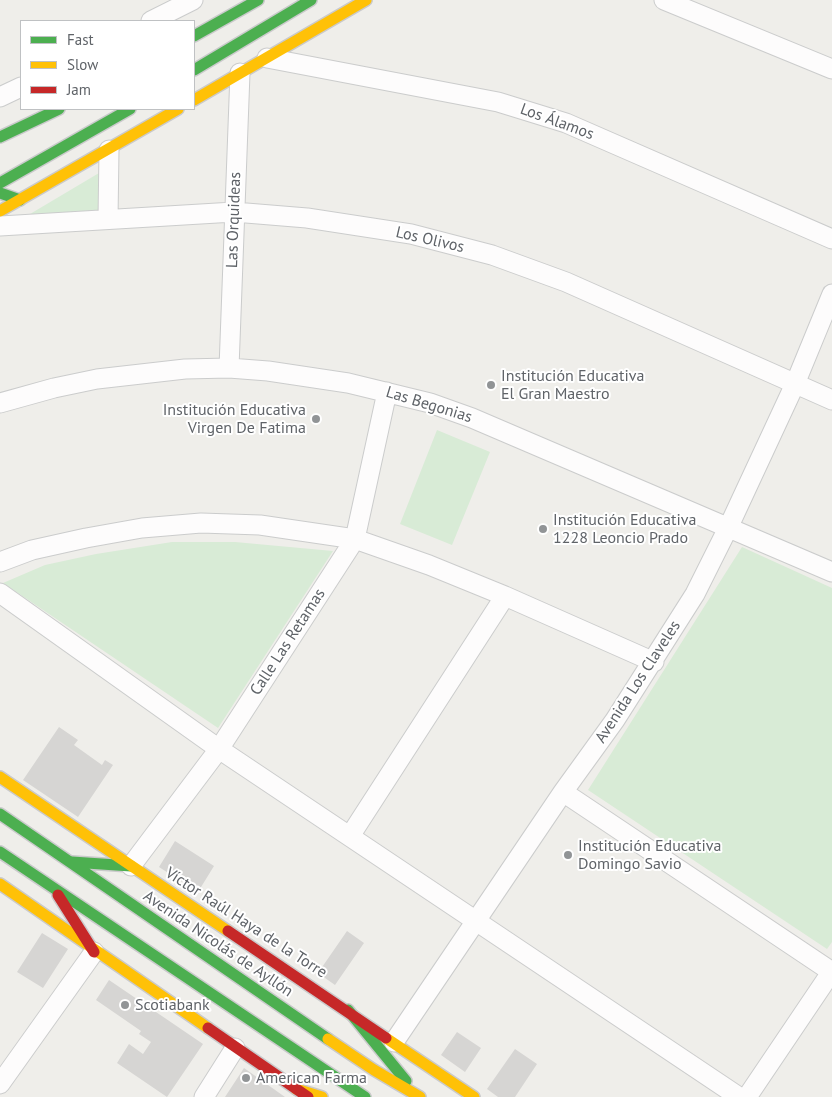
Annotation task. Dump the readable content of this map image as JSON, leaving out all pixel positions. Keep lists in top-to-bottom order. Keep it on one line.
{"streets":{"main road":["Víctor Raúl Haya de la Torre","Avenida Nicolás de Ayllón"],"street":["Los Álamos","Las Orquideas","Los Olivos","Las Begonias","Calle Las Retamas","Avenida Los Claveles"]},"crossings":[["Las Orquideas","Los Olivos"],["Las Orquideas","Las Begonias"],["Los Olivos","Avenida Los Claveles"],["Las Begonias","Calle Las Retamas"],["Las Begonias","Avenida Los Claveles"],["Calle Las Retamas","Víctor Raúl Haya de la Torre"],["Avenida Los Claveles","Víctor Raúl Haya de la Torre"]],"places":["Institución Educativa El Gran Maestro","Institución Educativa Virgen De Fatima","Institución Educativa 1228 Leoncio Prado","Institución Educativa Domingo Savio","Scotiabank","American Farma"],"legend":["Fast","Slow","Jam"]}
